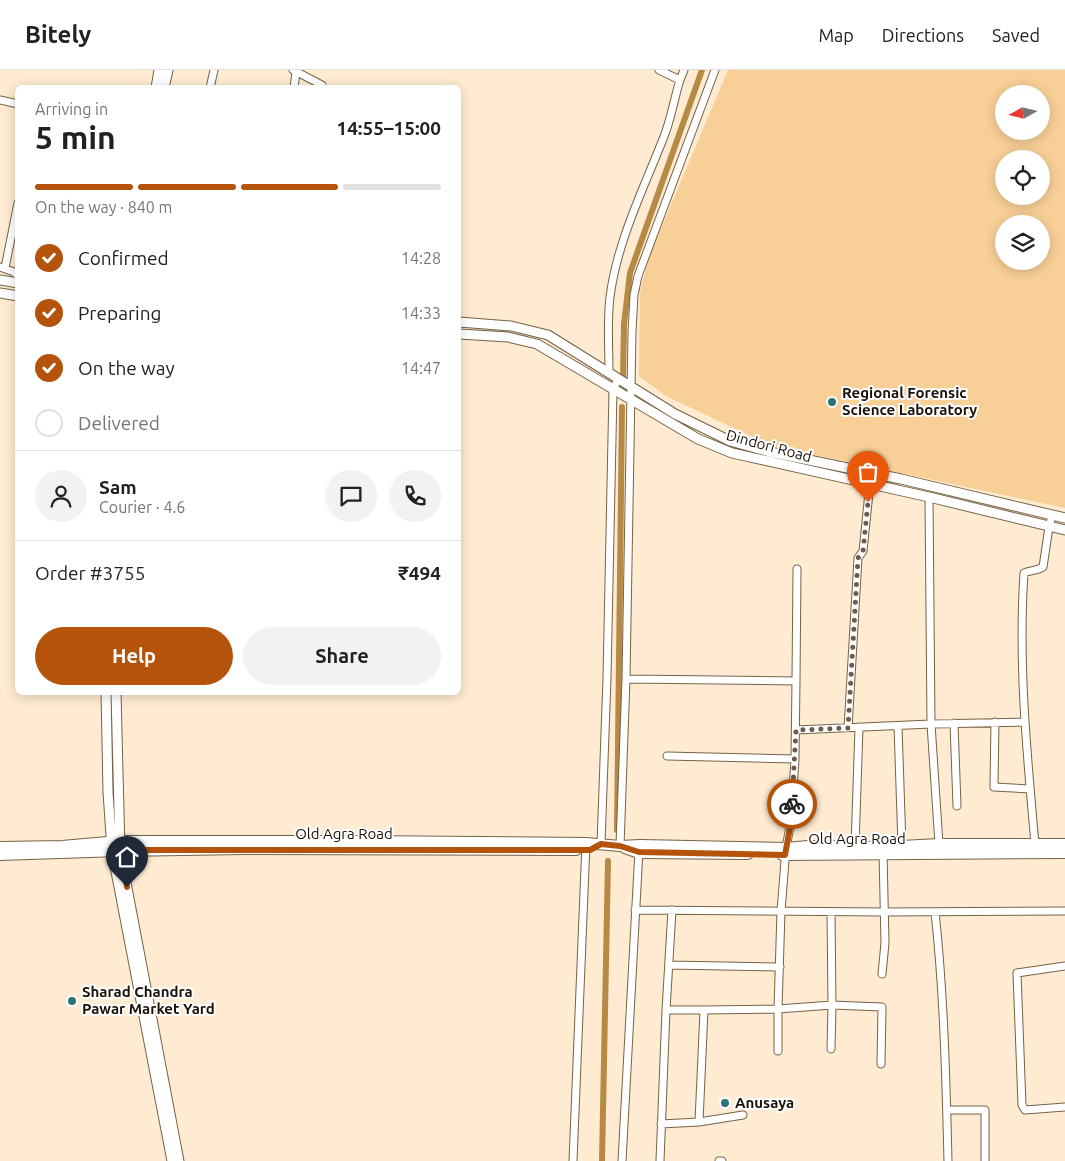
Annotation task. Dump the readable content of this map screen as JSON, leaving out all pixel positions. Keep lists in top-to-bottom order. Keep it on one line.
{"streets":{"highway":["Old Agra Road"],"main road":["Dindori Road"]},"places":["Regional Forensic Science Laboratory","Sharad Chandra Pawar Market Yard","Anusaya"],"north":"left","page":{"header":"Bitely","nav":["Map","Directions","Saved"],"heading":["5 min","Arriving in","14:55–15:00"],"panel":["Sam","Courier · 4.6","Order #3755","₹494"],"bar":"On the way · 840 m","list":[["Confirmed","14:28"],["Preparing","14:33"],["On the way","14:47"],"Delivered"],"buttons":["Help","Share"]}}
